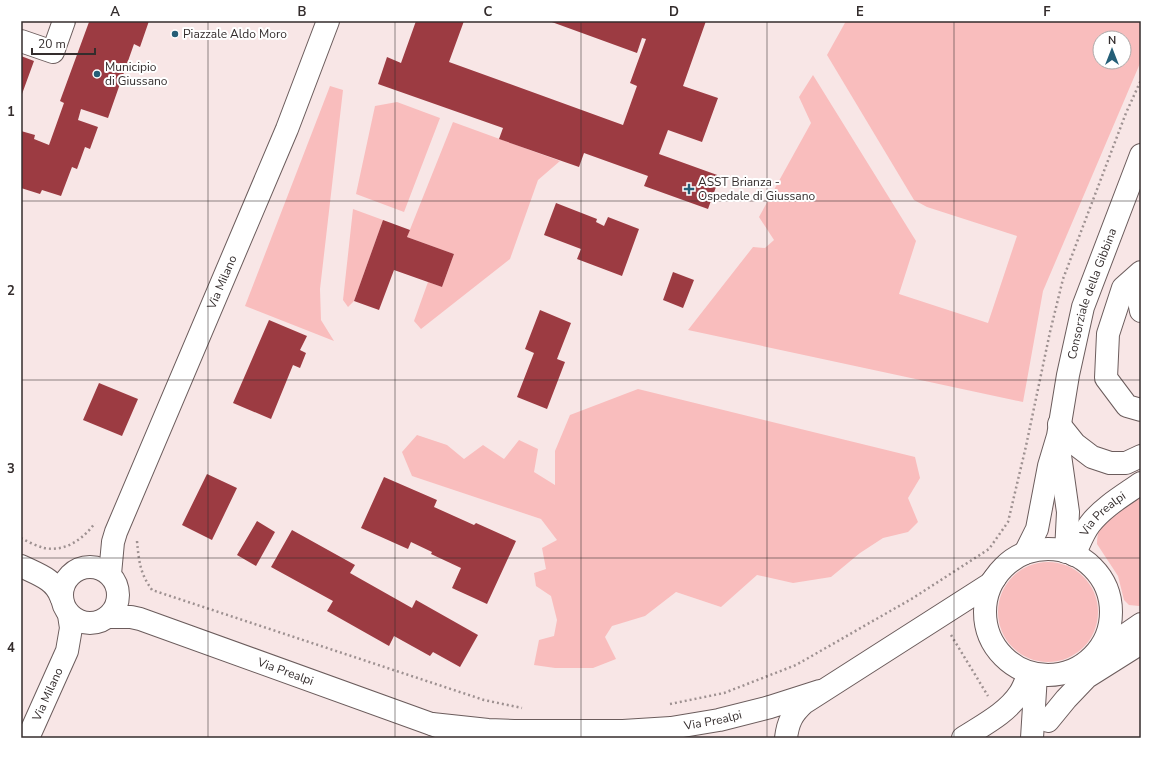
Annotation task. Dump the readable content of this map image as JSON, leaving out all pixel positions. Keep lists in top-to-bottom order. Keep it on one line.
{"streets":{"street":["Via Milano","Consorziale della Gibbina","Via Prealpi"]},"crossings":[["Via Milano","Via Prealpi"]],"places":{"other":["Piazzale Aldo Moro","Municipio di Giussano"],"health":["ASST Brianza - Ospedale di Giussano"]},"scale_bar":"20 m","north":"top","grid":{"columns":["A","B","C","D","E","F"],"rows":["1","2","3","4"]}}
